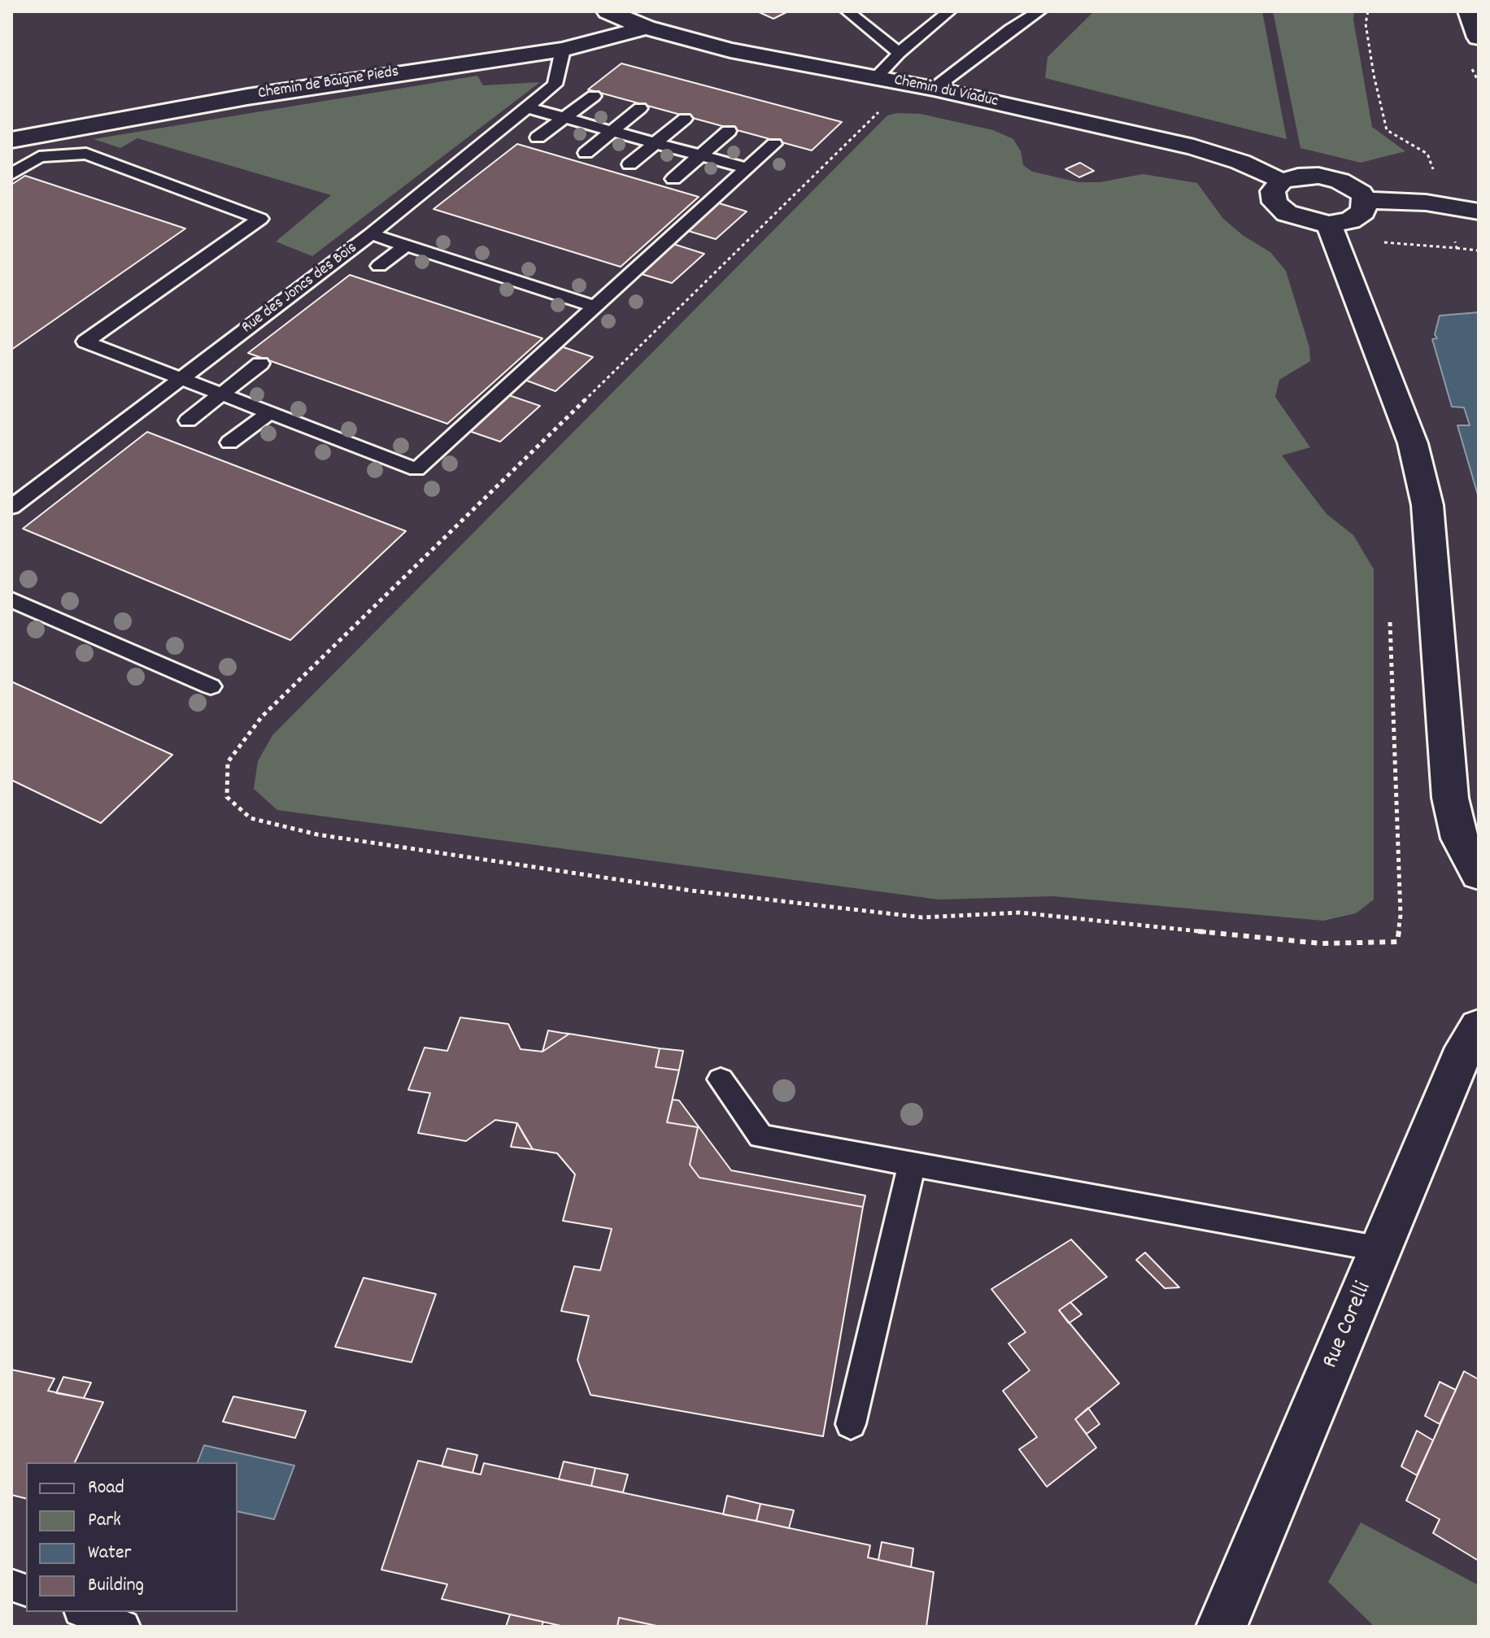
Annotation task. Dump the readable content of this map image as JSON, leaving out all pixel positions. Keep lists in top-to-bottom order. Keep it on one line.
{"streets":{"street":["Chemin de Baigne Pieds","Chemin du Viaduc","Rue Corelli"],"lane":["Rue des Joncs des Bois"]},"crossings":[["Chemin de Baigne Pieds","Chemin du Viaduc"],["Chemin de Baigne Pieds","Rue des Joncs des Bois"]],"legend":["Road","Park","Water","Building"]}
